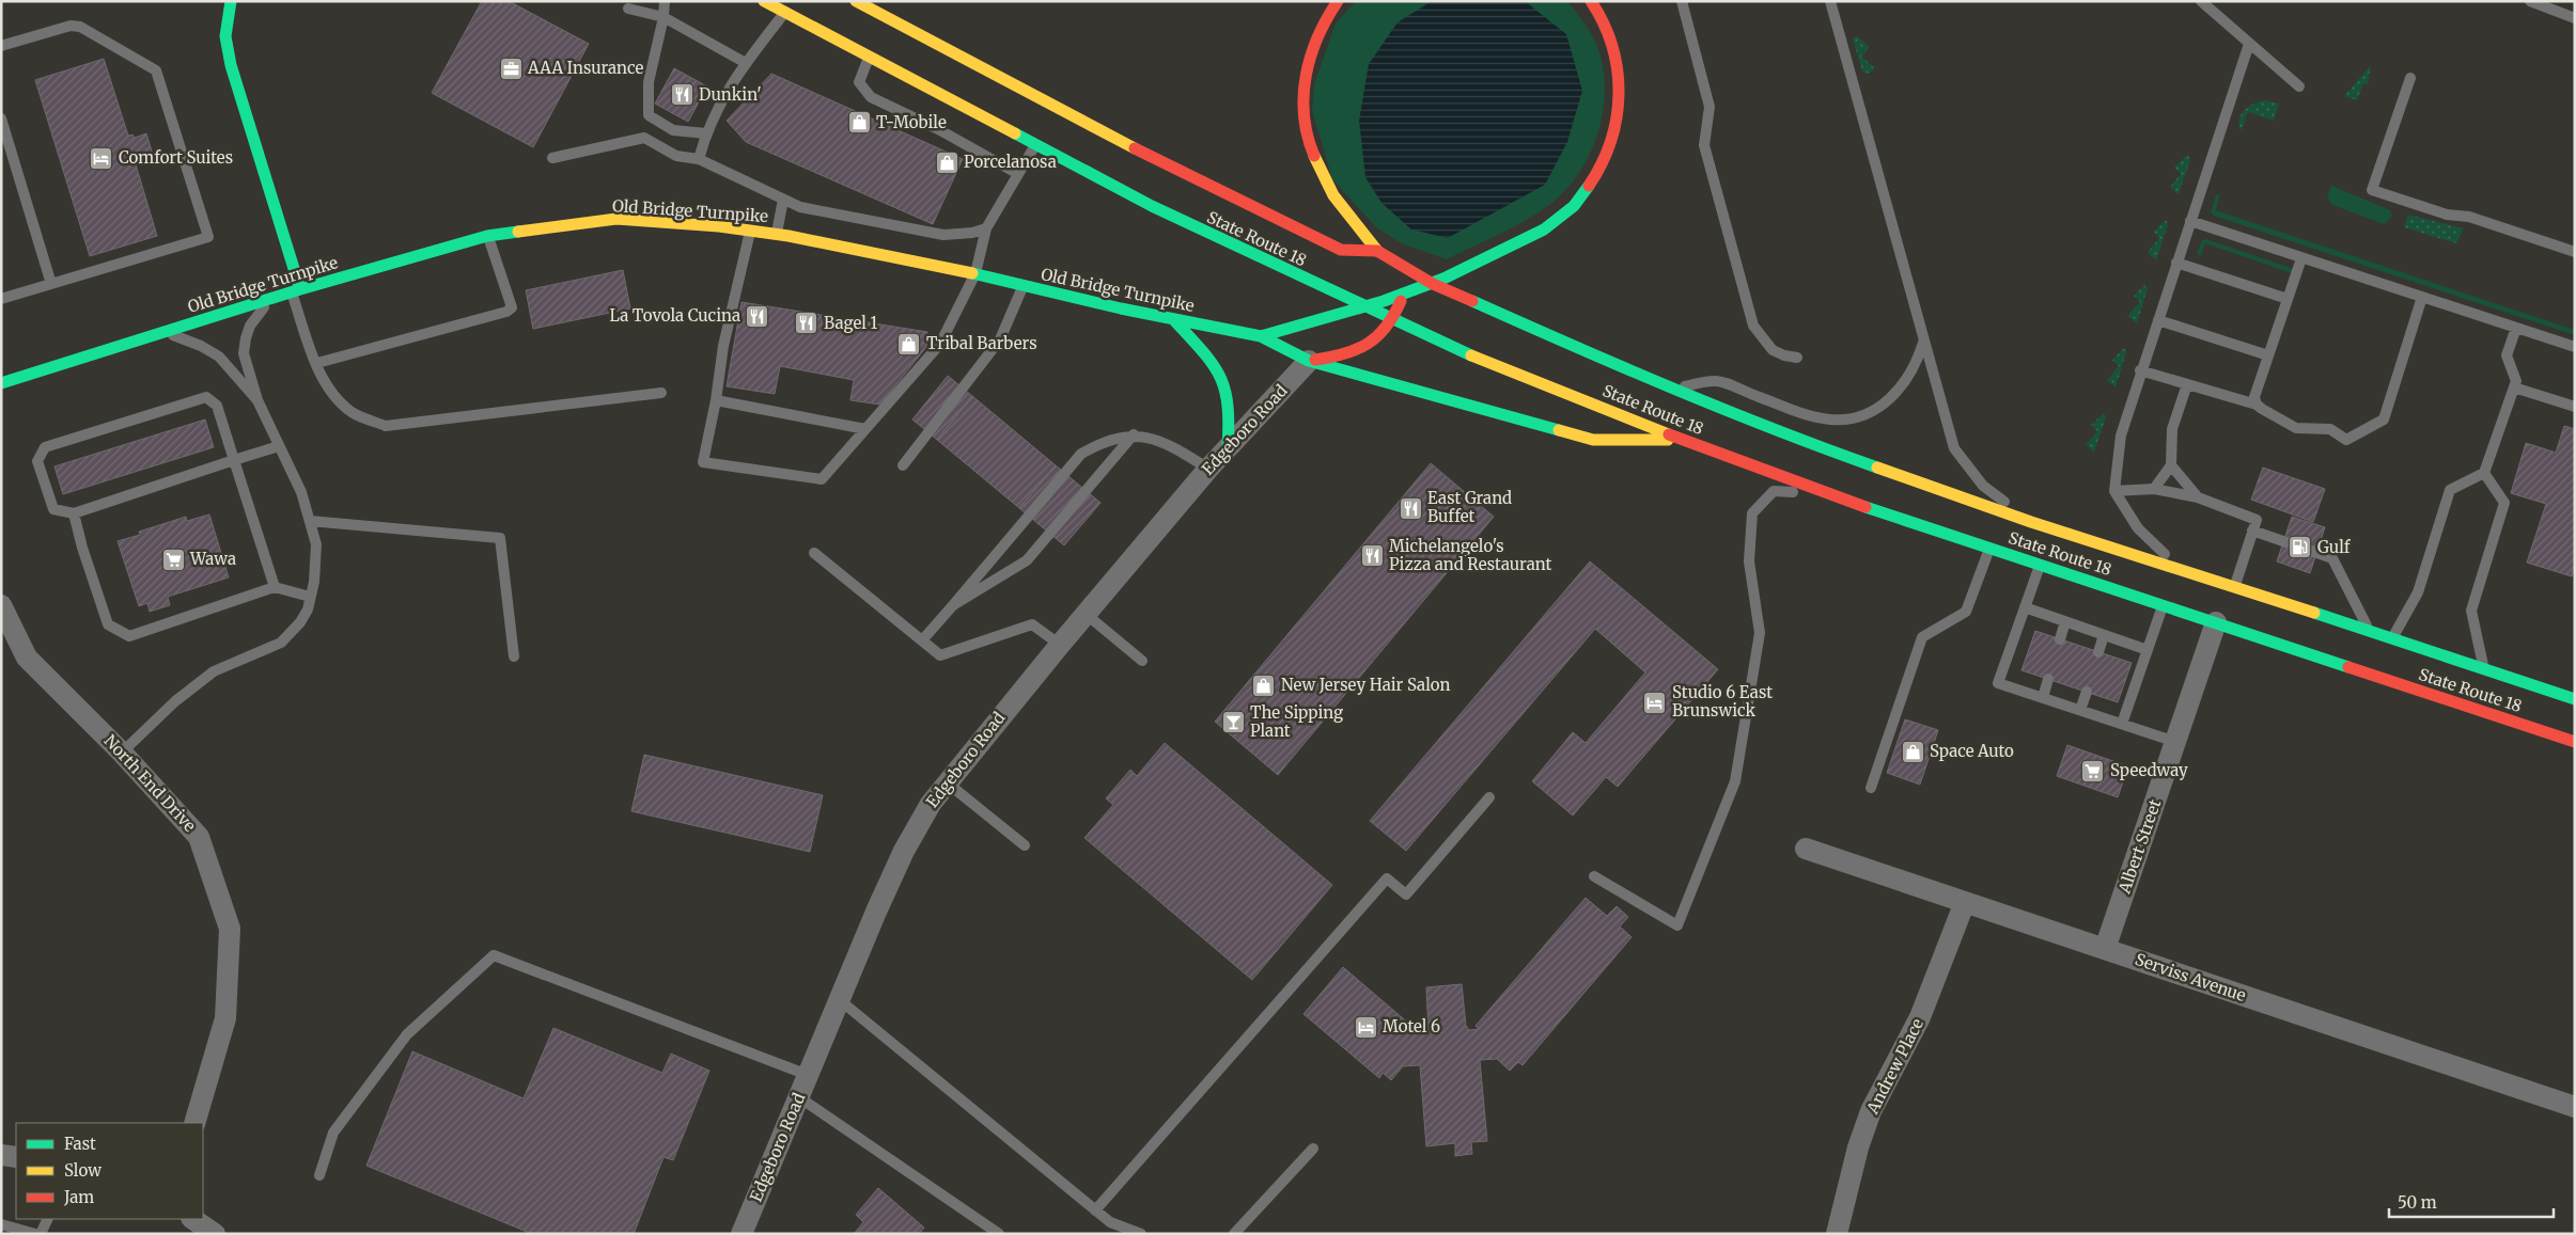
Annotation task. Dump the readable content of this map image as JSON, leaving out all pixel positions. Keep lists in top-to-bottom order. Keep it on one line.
{"streets":{"main road":["Old Bridge Turnpike","State Route 18"],"street":["Edgeboro Road","North End Drive","Albert Street","Serviss Avenue","Andrew Place"]},"crossings":[["State Route 18","Albert Street"],["Albert Street","Serviss Avenue"],["Serviss Avenue","Andrew Place"]],"places":{"office":["AAA Insurance"],"restaurant":["Dunkin'","La Tovola Cucina","Bagel 1","East Grand Buffet","Michelangelo's Pizza and Restaurant"],"shop":["T-Mobile","Porcelanosa","Tribal Barbers","New Jersey Hair Salon","Space Auto"],"hotel":["Comfort Suites","Studio 6 East Brunswick","Motel 6"],"fuel station":["Gulf"],"supermarket":["Wawa","Speedway"],"bar":["The Sipping Plant"]},"legend":["Fast","Slow","Jam"],"scale_bar":"50 m"}
